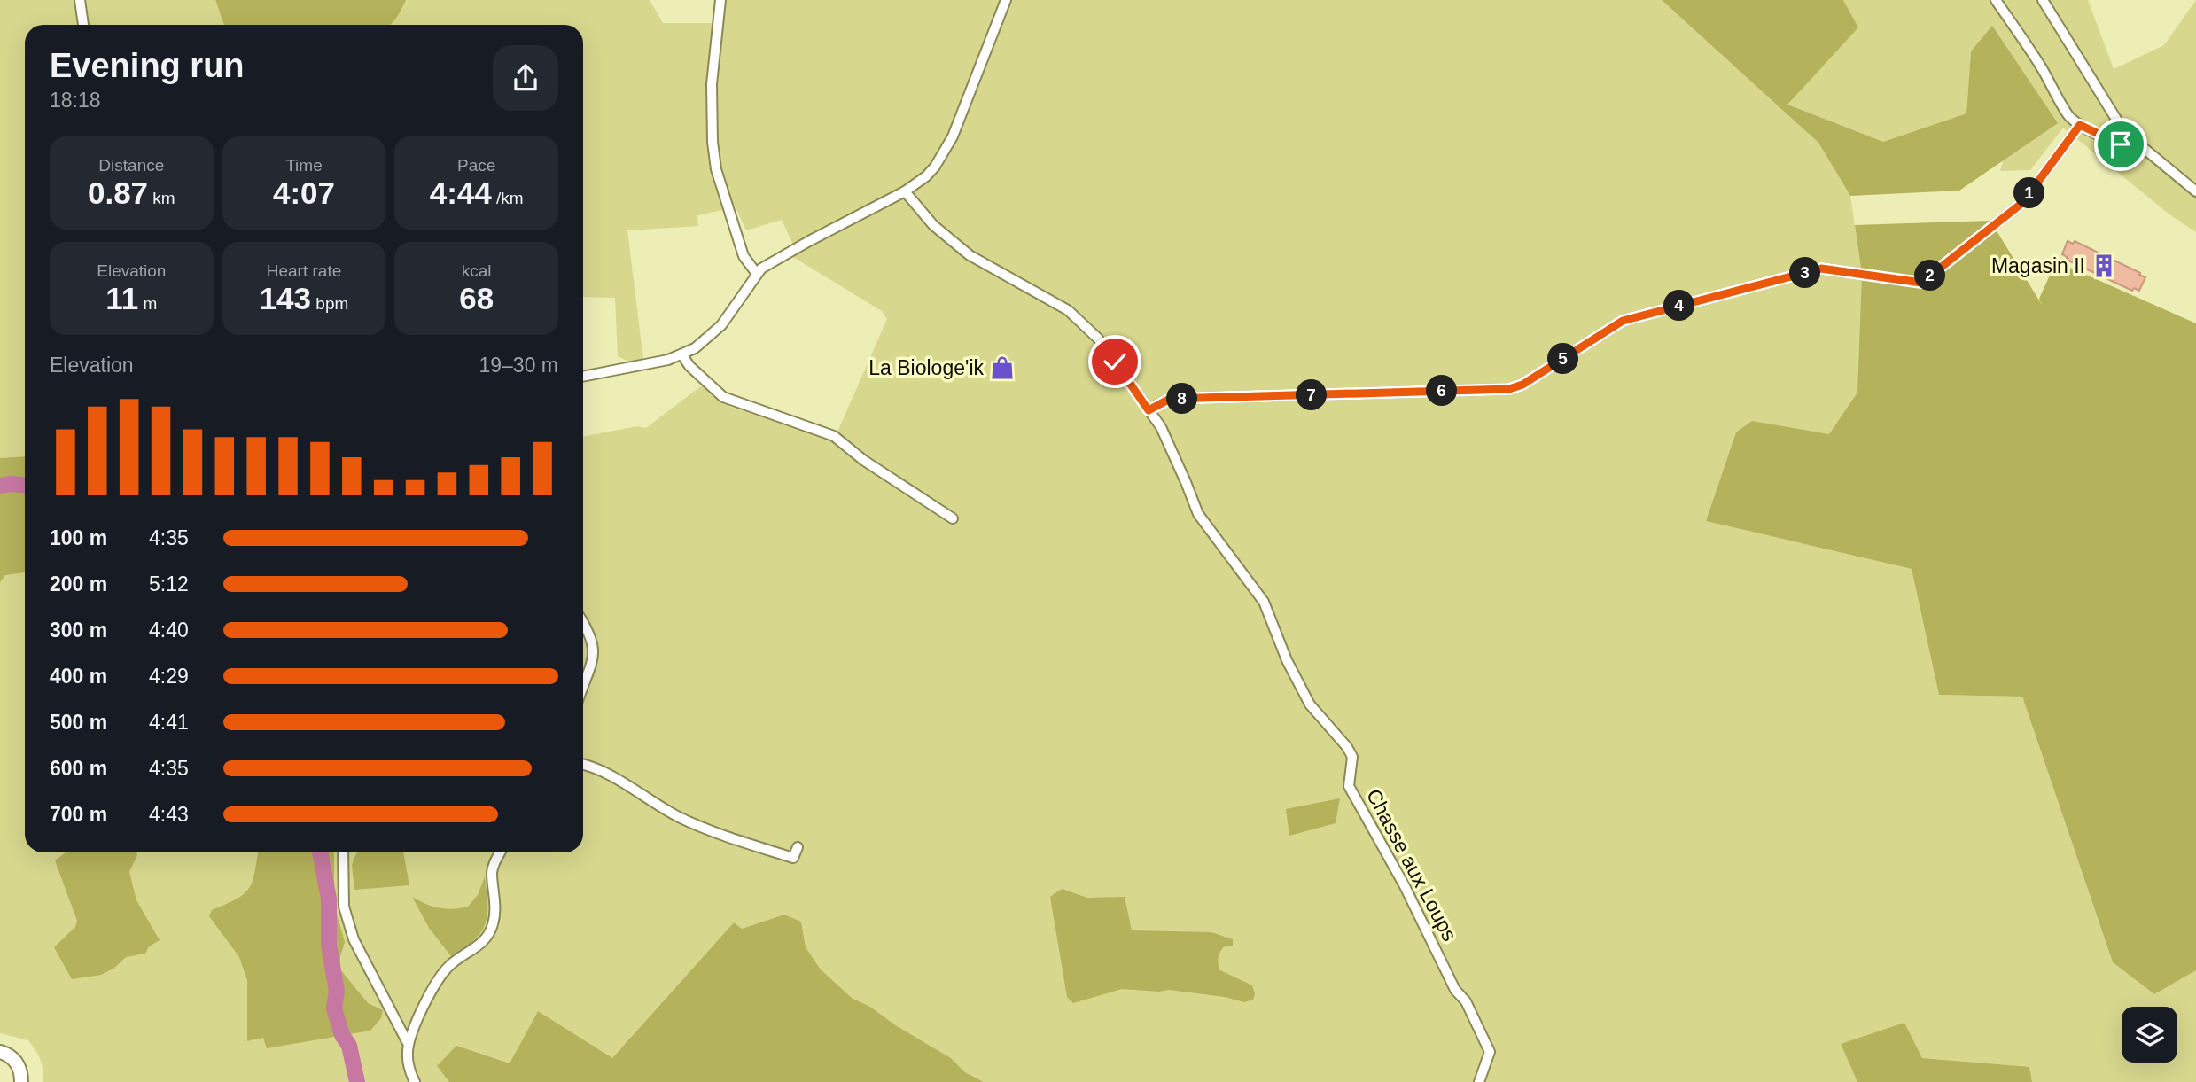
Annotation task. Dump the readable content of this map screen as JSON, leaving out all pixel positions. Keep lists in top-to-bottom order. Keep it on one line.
{"streets":{"street":["Chasse aux Loups"]},"places":{"building":["Magasin II"],"shop":["La Biologe'ik"]},"page":{"heading":["Evening run","18:18"],"stats":[["Distance","0.87 km"],["Time","4:07"],["Pace","4:44 /km"],["Elevation","11 m"],["Heart rate","143 bpm"],["kcal","68"]],"pins":["1","3","2","4","5","6","7","8"],"chart":["Elevation","19–30 m"],"list":[{"name":"100 m","note":"4:35"},{"name":"200 m","note":"5:12"},{"name":"300 m","note":"4:40"},{"name":"400 m","note":"4:29"},{"name":"500 m","note":"4:41"},{"name":"600 m","note":"4:35"},{"name":"700 m","note":"4:43"}]}}
